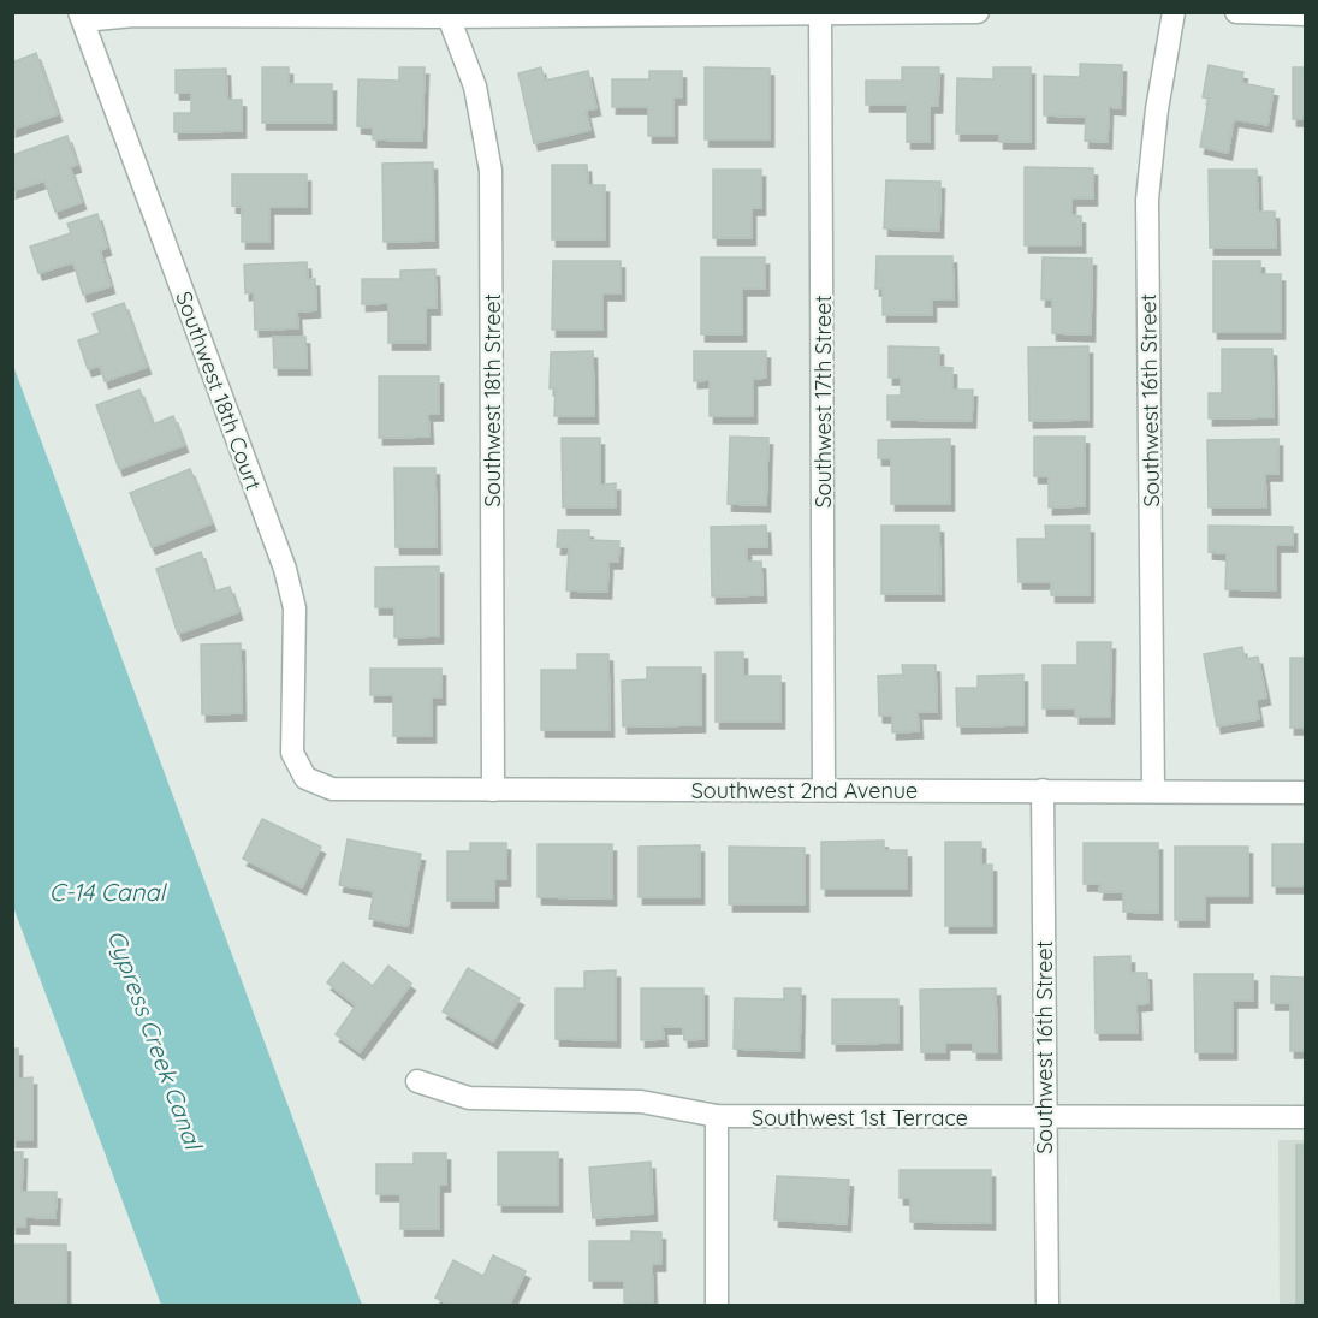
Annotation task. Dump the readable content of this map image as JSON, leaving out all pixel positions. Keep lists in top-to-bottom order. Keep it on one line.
{"streets":{"street":["Southwest 18th Court","Southwest 18th Street","Southwest 16th Street","Southwest 17th Street","Southwest 2nd Avenue","Southwest 1st Terrace"]},"crossings":[["Southwest 18th Court","Southwest 2nd Avenue"],["Southwest 18th Street","Southwest 2nd Avenue"],["Southwest 16th Street","Southwest 2nd Avenue"],["Southwest 16th Street","Southwest 1st Terrace"],["Southwest 17th Street","Southwest 2nd Avenue"]],"water":["C-14 Canal","Cypress Creek Canal"]}
